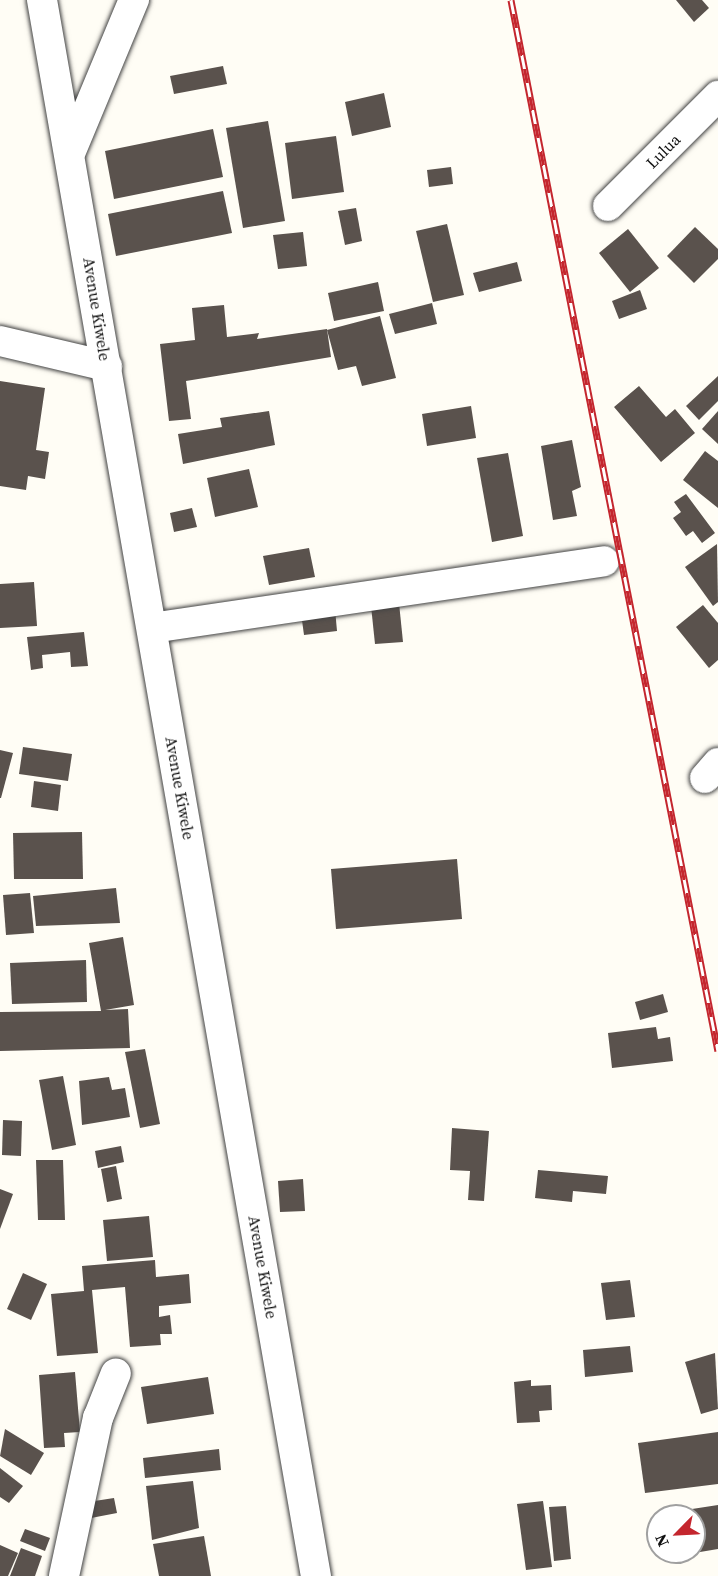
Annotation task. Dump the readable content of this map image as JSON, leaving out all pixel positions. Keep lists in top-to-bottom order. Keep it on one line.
{"streets":{"street":["Lulua","Avenue Kiwele"]},"north":"bottom left"}
